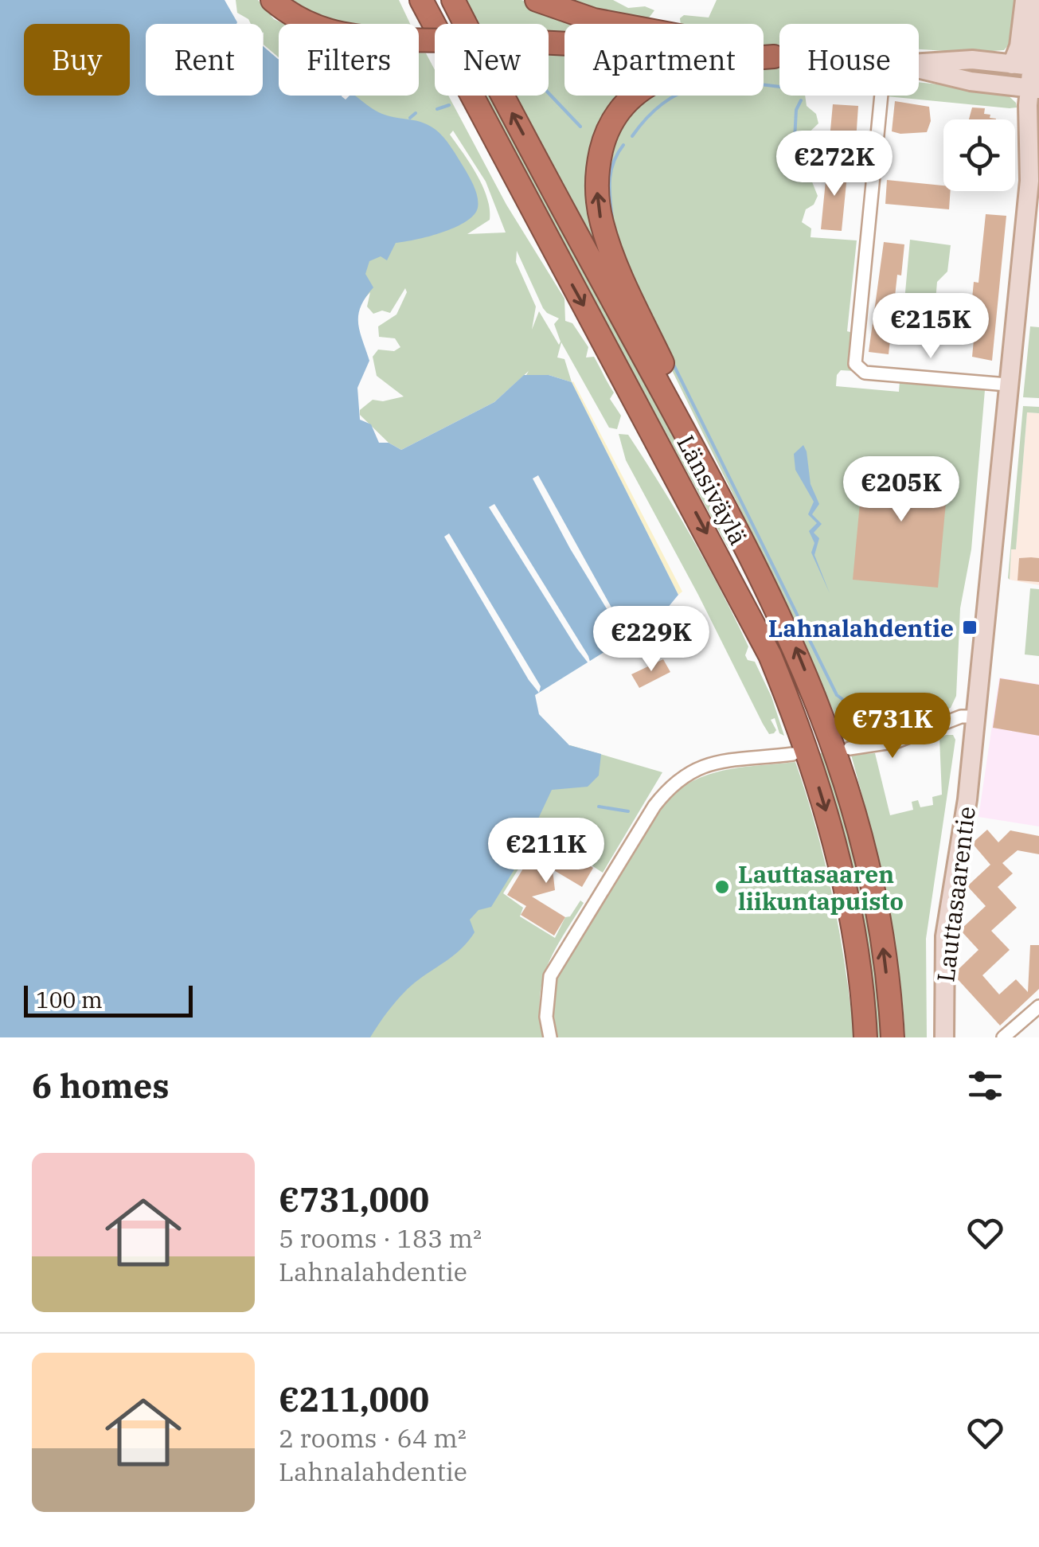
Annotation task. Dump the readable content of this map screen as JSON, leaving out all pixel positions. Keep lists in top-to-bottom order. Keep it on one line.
{"streets":{"highway":["Länsiväylä"],"main road":["Lauttasaarentie"]},"places":{"transit":["Lahnalahdentie"],"other":["Lauttasaaren liikuntapuisto"]},"scale_bar":"100 m","page":{"chip":["Buy","Rent","Filters","New","Apartment","House"],"price":["€272K","€215K","€205K","€229K","€731K","€211K"],"scale":"100 m","heading":"6 homes","list":[{"name":"€731,000","note":"5 rooms · 183 m² · Lahnalahdentie"},{"name":"€211,000","note":"2 rooms · 64 m² · Lahnalahdentie"}]}}
